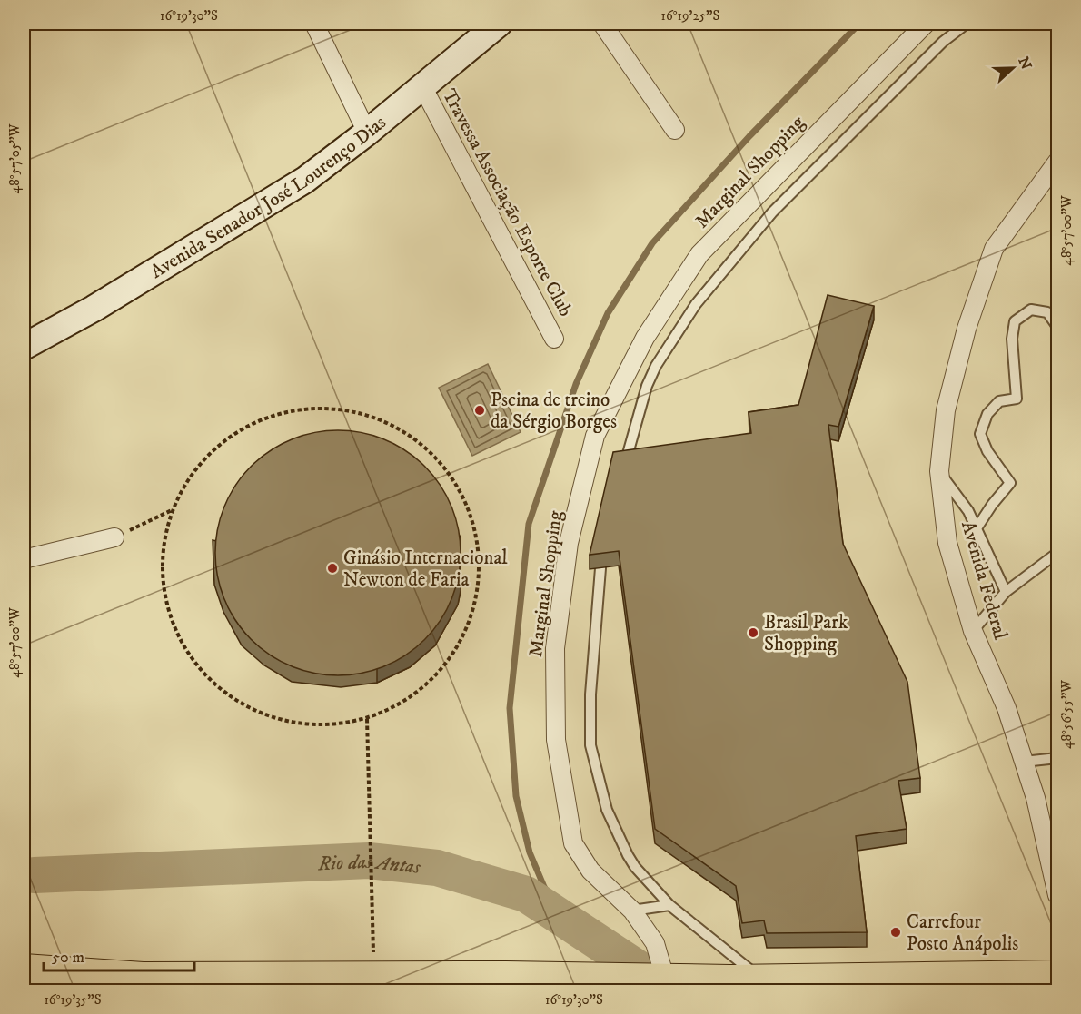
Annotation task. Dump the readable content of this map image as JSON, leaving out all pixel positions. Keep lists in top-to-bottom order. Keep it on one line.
{"streets":{"main road":["Avenida Senador José Lourenço Dias"],"street":["Marginal Shopping","Travessa Associação Esporte Club","Avenida Federal"]},"crossings":[["Avenida Senador José Lourenço Dias","Travessa Associação Esporte Club"]],"water":["Rio das Antas"],"places":["Pscina de treino da Sérgio Borges","Ginásio Internacional Newton de Faria","Brasil Park Shopping","Carrefour Posto Anápolis"],"scale_bar":"50 m","north":"right","coordinates":["16°19'30\"S","16°19'25\"S","48°57'05\"W","48°57'00\"W","48°56'55\"W","16°19'35\"S"]}
